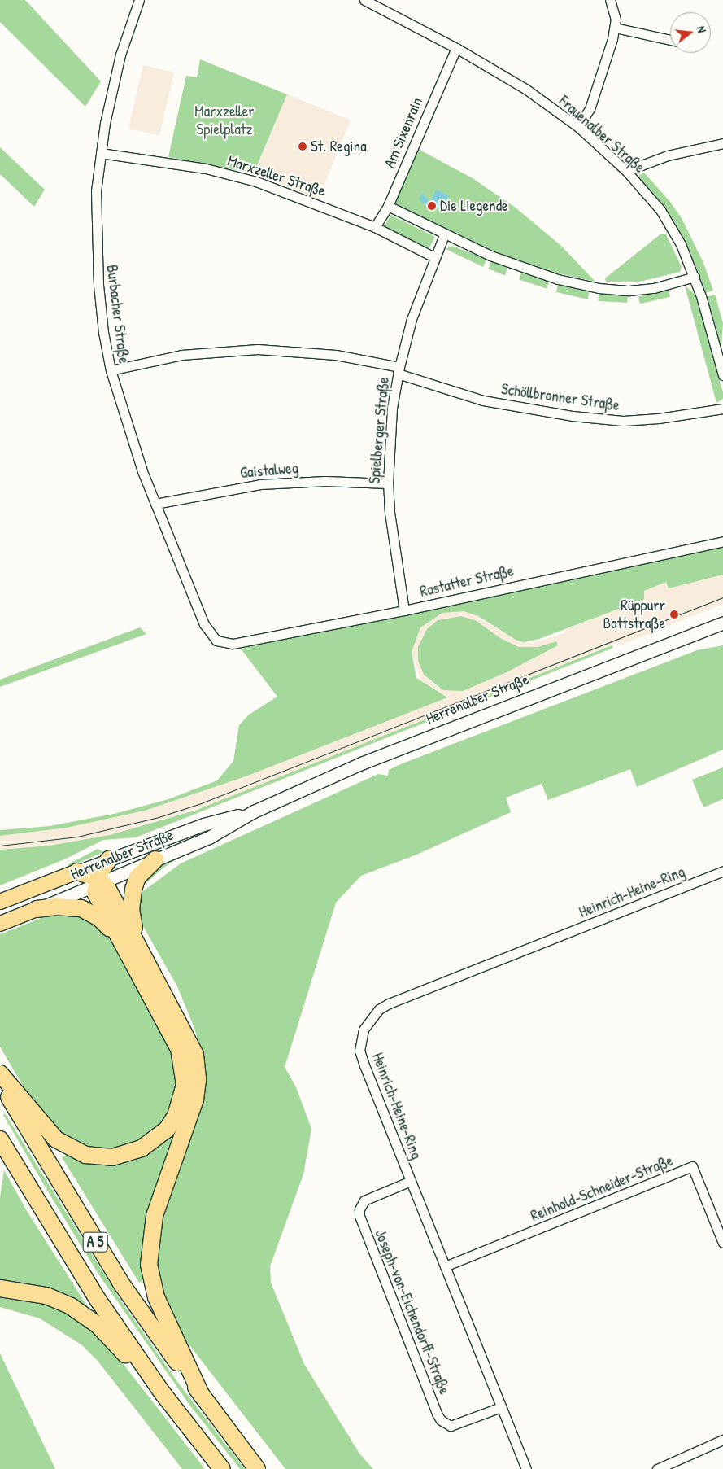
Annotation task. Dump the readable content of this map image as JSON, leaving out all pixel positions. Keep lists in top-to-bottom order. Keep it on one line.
{"streets":{"highway":["A 5"],"main road":["Herrenalber Straße"],"street":["Am Sixenrain","Frauenalber Straße","Marxzeller Straße","Burbacher Straße","Schöllbronner Straße","Spielberger Straße","Gaistalweg","Rastatter Straße","Heinrich-Heine-Ring","Reinhold-Schneider-Straße","Joseph-von-Eichendorff-Straße"]},"crossings":[["Am Sixenrain","Frauenalber Straße"],["Am Sixenrain","Marxzeller Straße"],["Marxzeller Straße","Burbacher Straße"],["Marxzeller Straße","Spielberger Straße"],["Burbacher Straße","Schöllbronner Straße"],["Burbacher Straße","Gaistalweg"],["Burbacher Straße","Rastatter Straße"],["Schöllbronner Straße","Spielberger Straße"],["Spielberger Straße","Gaistalweg"],["Spielberger Straße","Rastatter Straße"],["Heinrich-Heine-Ring","Reinhold-Schneider-Straße"],["Heinrich-Heine-Ring","Joseph-von-Eichendorff-Straße"]],"parks":["Marxzeller Spielplatz"],"places":["St. Regina","Die Liegende","Rüppurr Battstraße"],"north":"right"}
